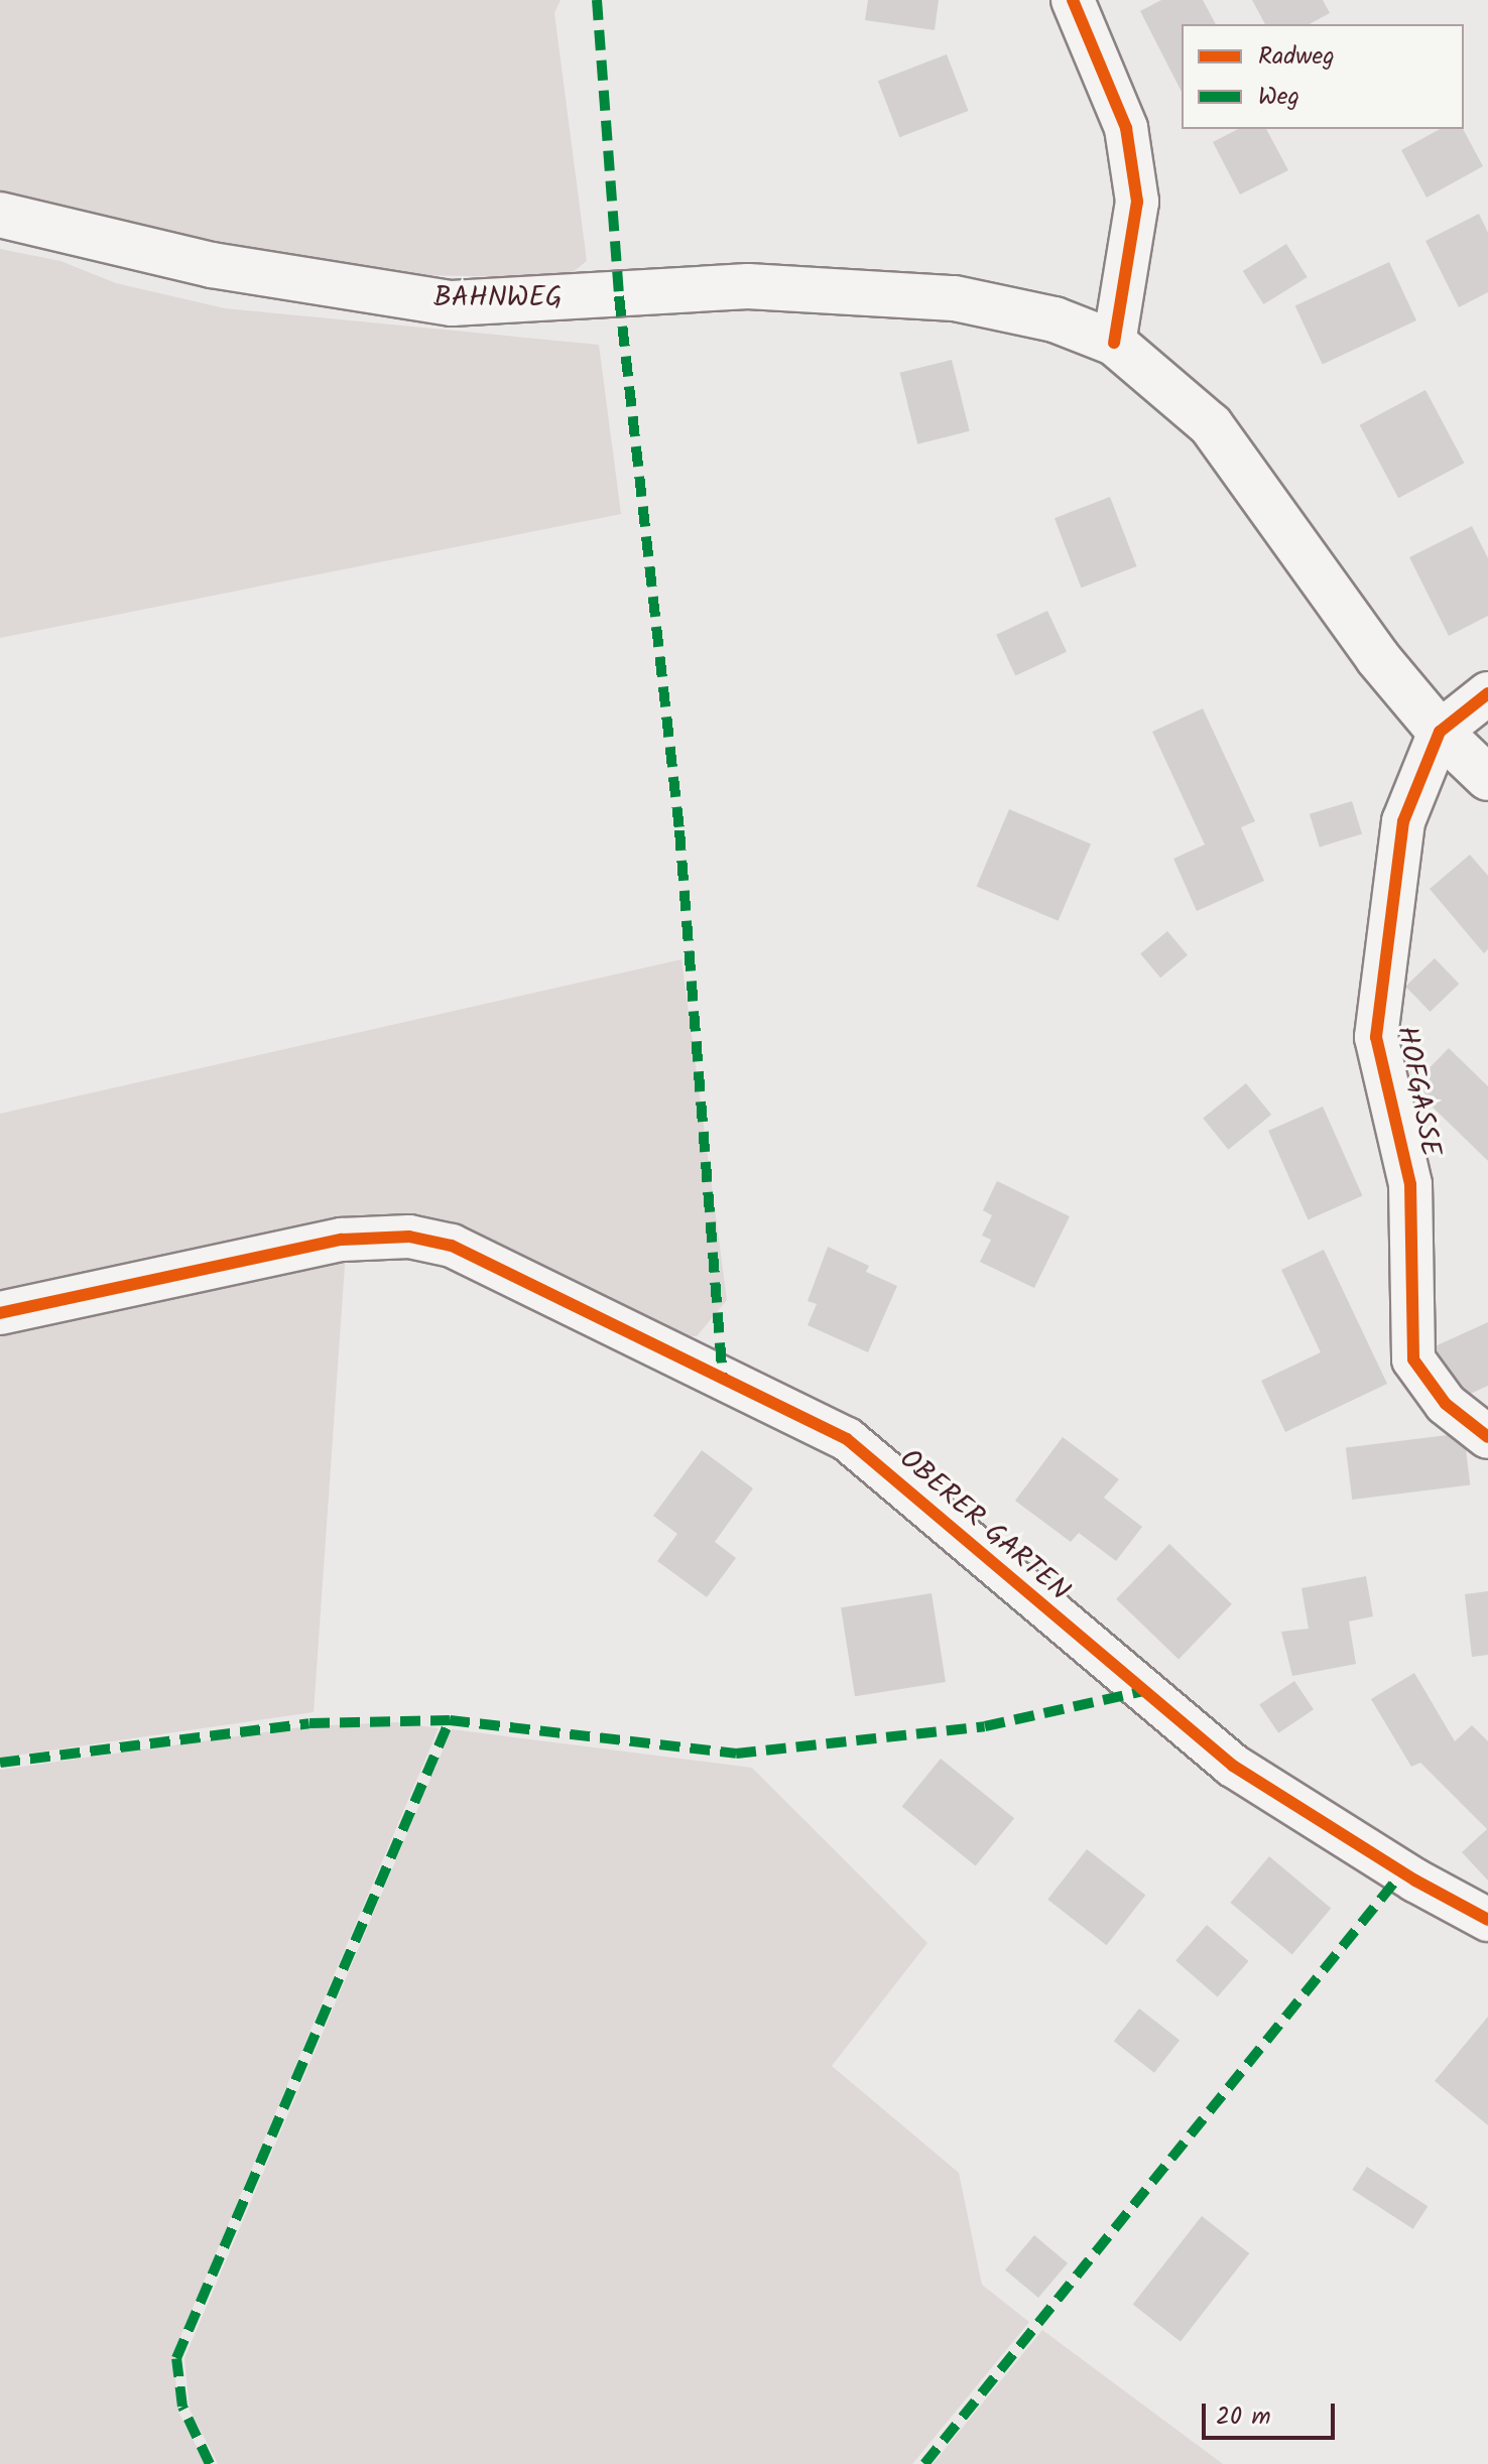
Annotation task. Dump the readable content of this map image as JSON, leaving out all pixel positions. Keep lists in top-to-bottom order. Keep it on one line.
{"streets":{"main road":["BAHNWEG"],"street":["HOFGASSE","OBERER GARTEN"]},"crossings":[["BAHNWEG","HOFGASSE"]],"legend":["Radweg","Weg"],"scale_bar":"20 m"}
